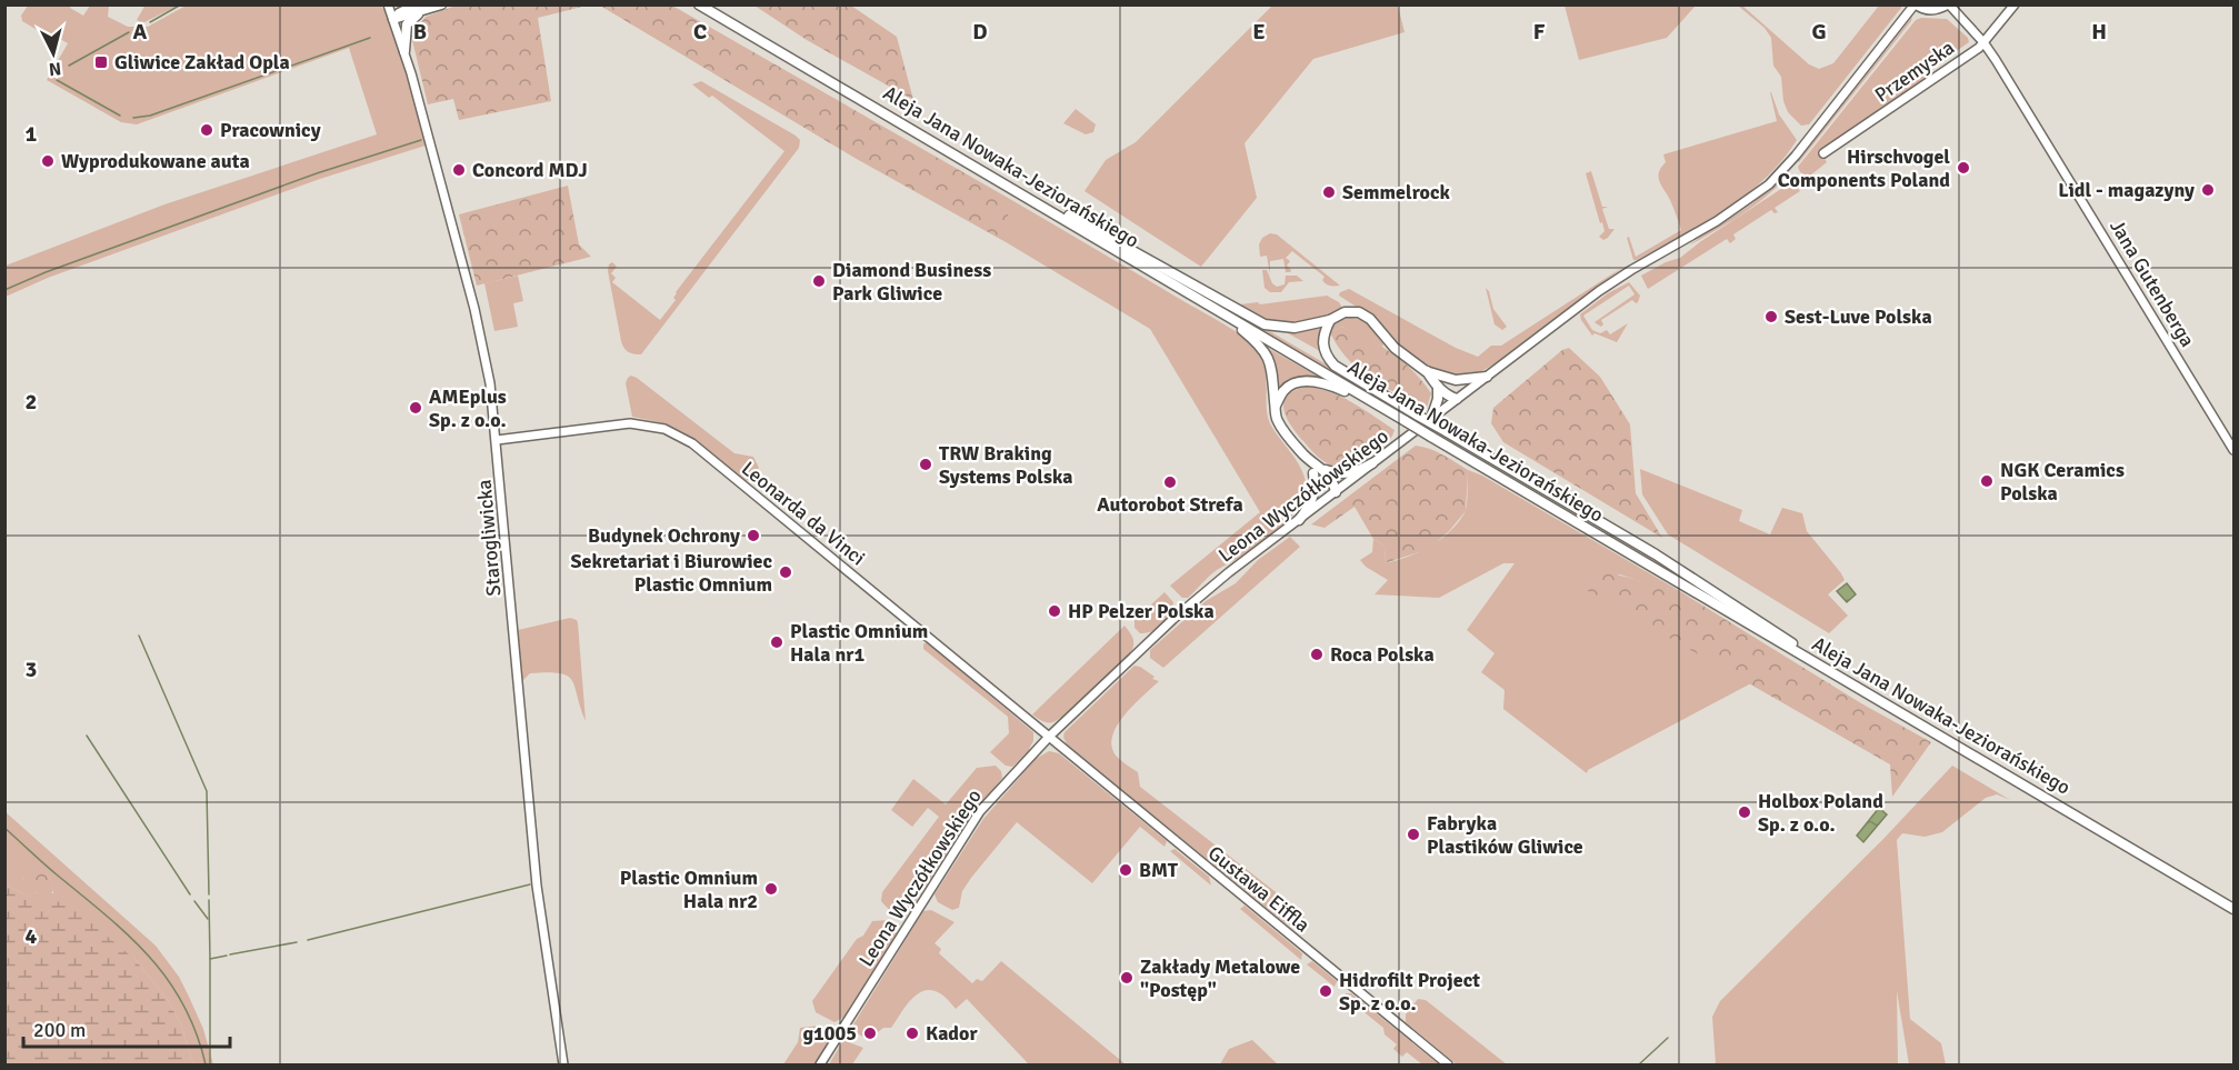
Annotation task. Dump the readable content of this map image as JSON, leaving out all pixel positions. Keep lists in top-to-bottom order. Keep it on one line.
{"streets":{"main road":["Aleja Jana Nowaka-Jeziorańskiego"],"street":["Przemyska","Jana Gutenberga","Leona Wyczółkowskiego","Leonarda da Vinci","Starogliwicka","Gustawa Eiffla"]},"crossings":[["Przemyska","Jana Gutenberga"],["Leona Wyczółkowskiego","Leonarda da Vinci"],["Leona Wyczółkowskiego","Gustawa Eiffla"],["Leonarda da Vinci","Starogliwicka"],["Leonarda da Vinci","Gustawa Eiffla"]],"places":{"transit":["Gliwice Zakład Opla"],"other":["Pracownicy","Wyprodukowane auta","Hirschvogel Components Poland","Concord MDJ","Lidl - magazyny","Semmelrock","Diamond Business Park Gliwice","Sest-Luve Polska","AMEplus Sp. z o.o.","TRW Braking Systems Polska","NGK Ceramics Polska","Autorobot Strefa","Budynek Ochrony","Sekretariat i Biurowiec Plastic Omnium","HP Pelzer Polska","Plastic Omnium Hala nr1","Roca Polska","Holbox Poland Sp. z o.o.","Fabryka Plastików Gliwice","BMT","Plastic Omnium Hala nr2","Zakłady Metalowe \"Postęp\"","Hidrofilt Project Sp. z o.o.","g1005","Kador"]},"scale_bar":"200 m","north":"bottom","grid":{"columns":["A","B","C","D","E","F","G","H"],"rows":["1","2","3","4"]}}
